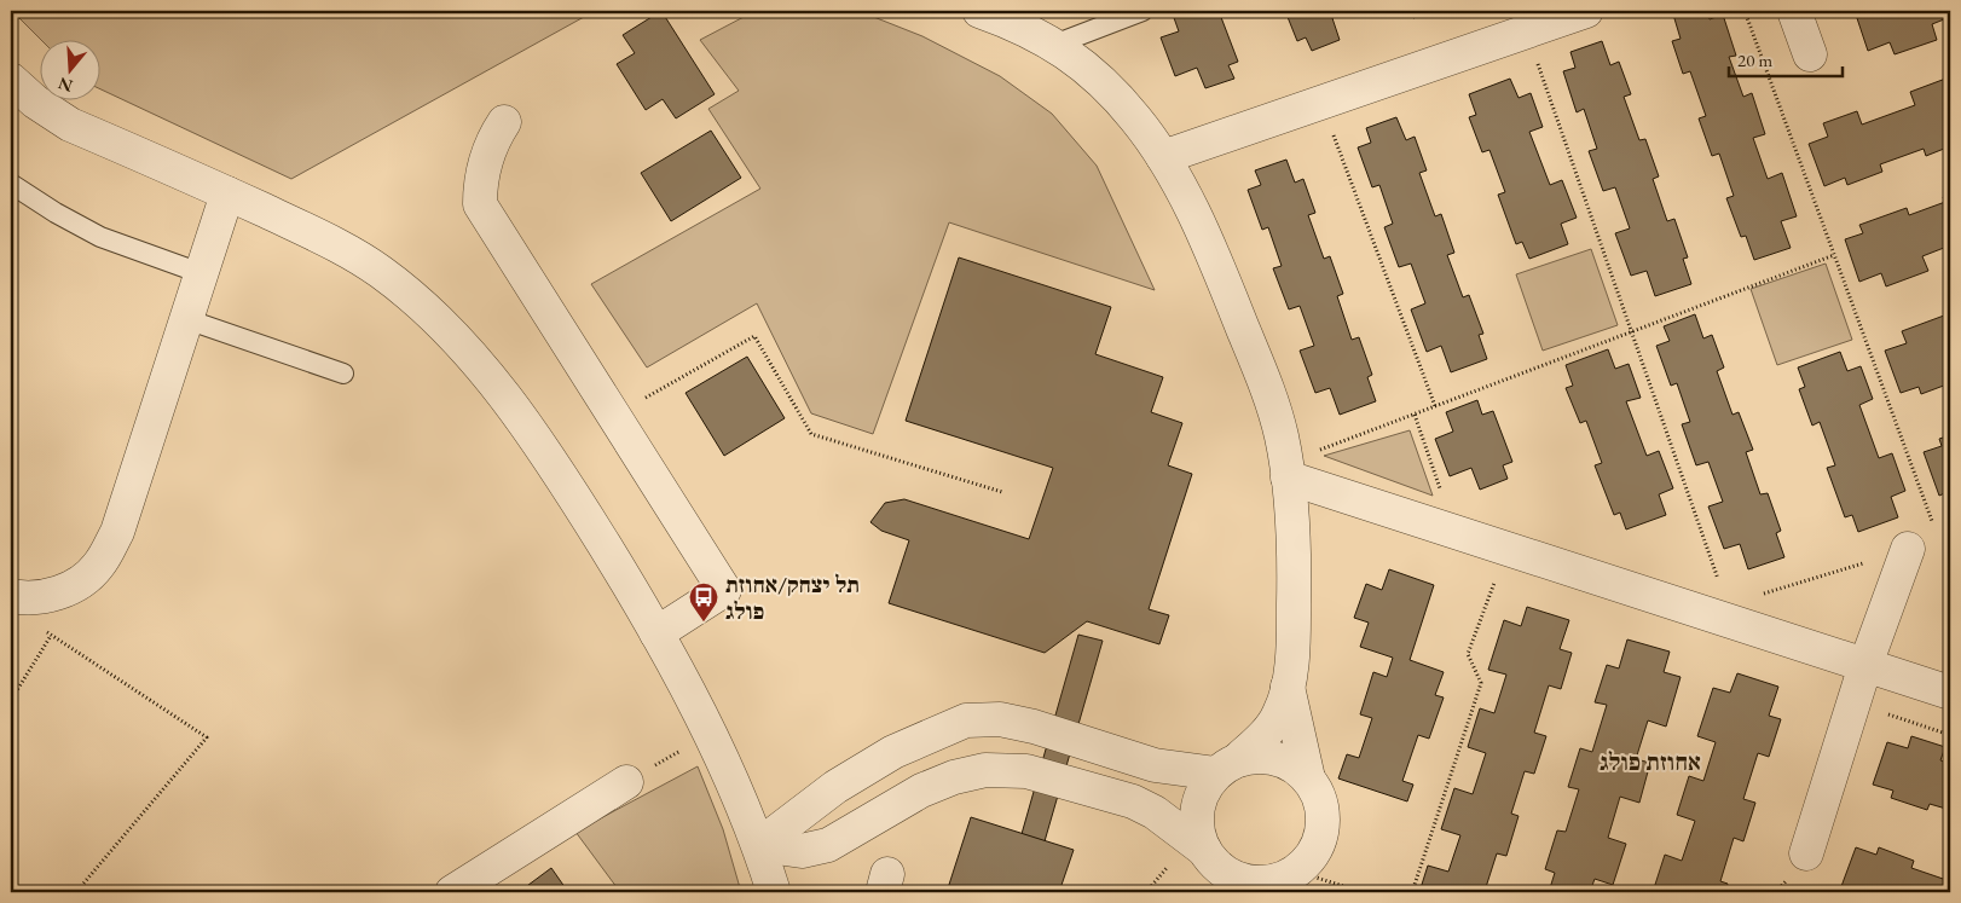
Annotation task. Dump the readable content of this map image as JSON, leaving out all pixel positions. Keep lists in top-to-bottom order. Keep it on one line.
{"districts":["אחוזת פולג"],"places":{"bus stop":["תל יצחק/אחוזת פולג"]},"scale_bar":"20 m","north":"bottom"}
